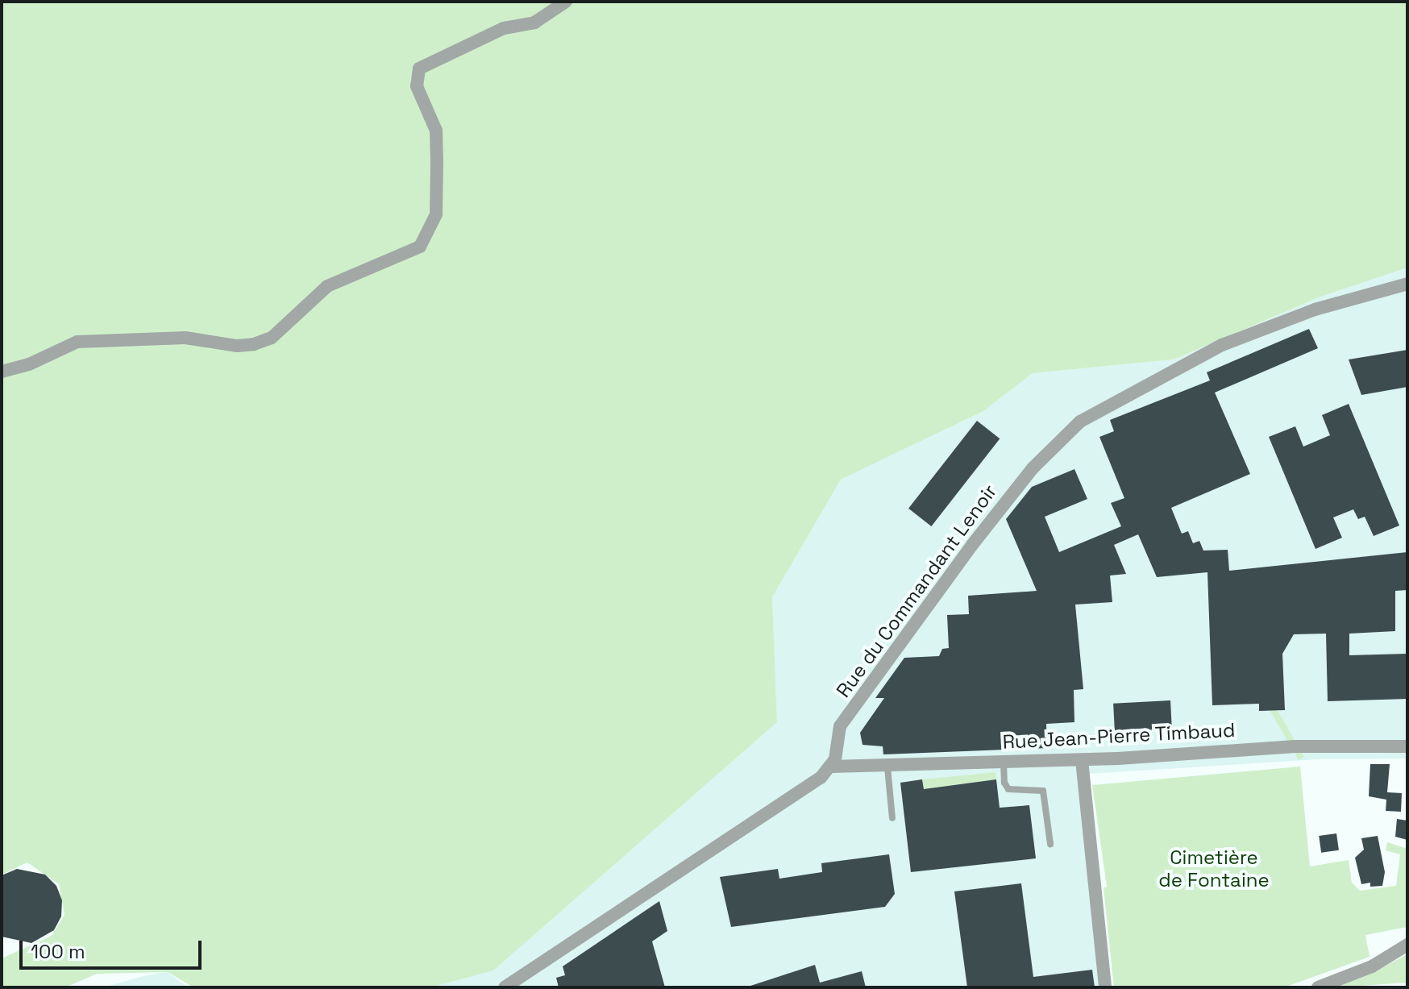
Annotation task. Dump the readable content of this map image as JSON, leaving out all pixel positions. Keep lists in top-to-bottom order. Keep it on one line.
{"streets":{"street":["Rue du Commandant Lenoir","Rue Jean-Pierre Timbaud"]},"crossings":[["Rue du Commandant Lenoir","Rue Jean-Pierre Timbaud"]],"parks":["Cimetière de Fontaine"],"scale_bar":"100 m"}
